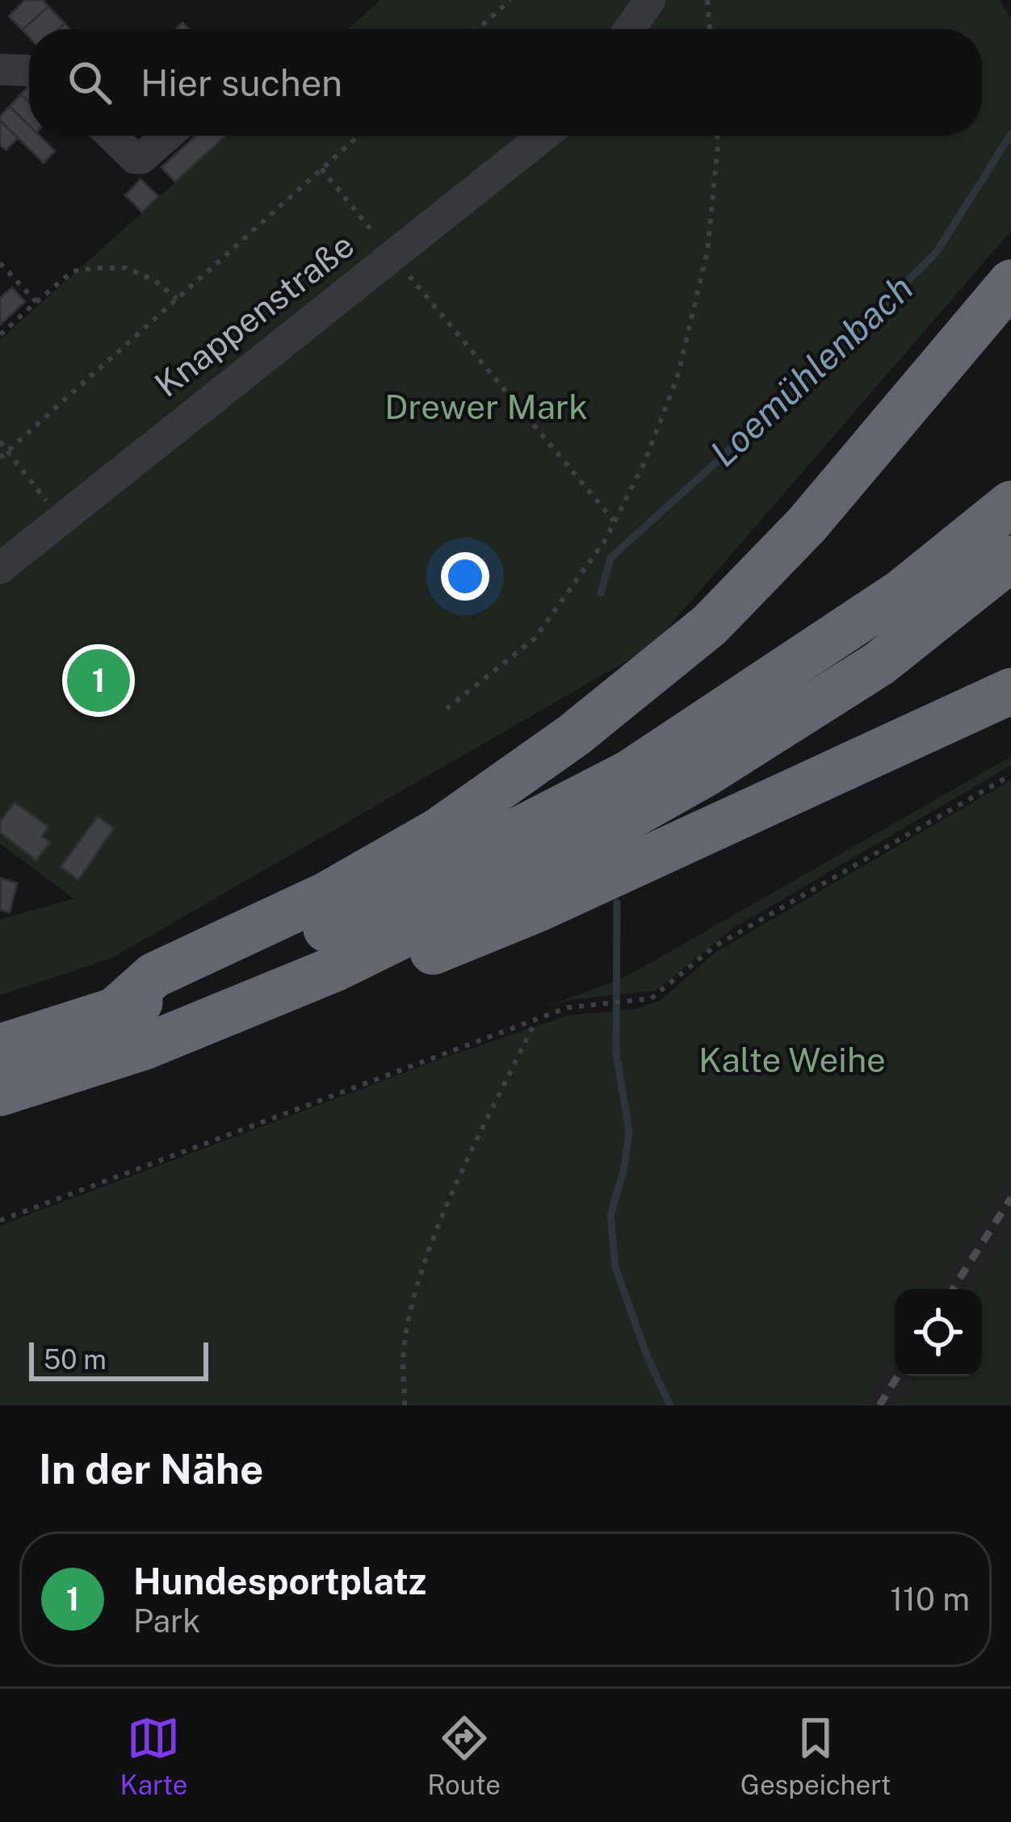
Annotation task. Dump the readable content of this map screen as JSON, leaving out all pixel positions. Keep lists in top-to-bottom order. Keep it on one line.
{"streets":{"lane":["Knappenstraße"]},"water":["Loemühlenbach"],"parks":["Drewer Mark","Kalte Weihe"],"scale_bar":"50 m","page":{"search":"Hier suchen","pins":"1","scale":"50 m","heading":"In der Nähe","list":[{"mark":"1","name":"Hundesportplatz","note":"Park","value":"110 m"}],"nav":["Karte","Route","Gespeichert"]}}
